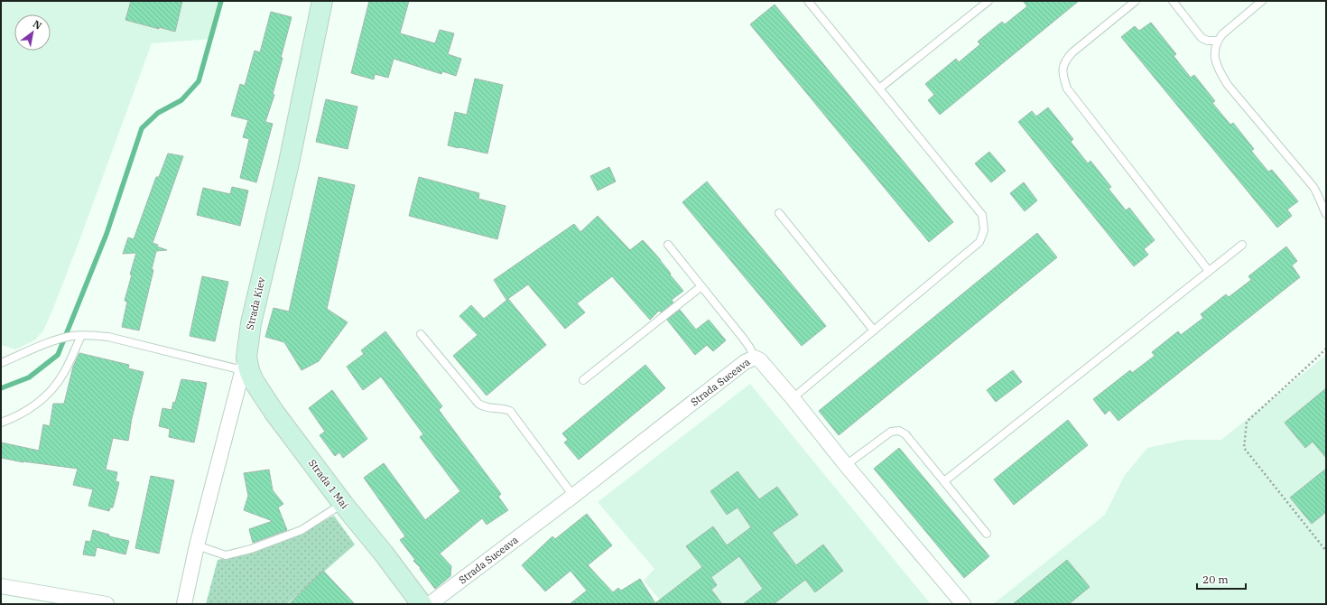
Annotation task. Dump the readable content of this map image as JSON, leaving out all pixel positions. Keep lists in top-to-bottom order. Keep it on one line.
{"streets":{"main road":["Strada Kiev","Strada 1 Mai"],"street":["Strada Suceava"]},"crossings":[["Strada Kiev","Strada 1 Mai"]],"scale_bar":"20 m","north":"top right"}
